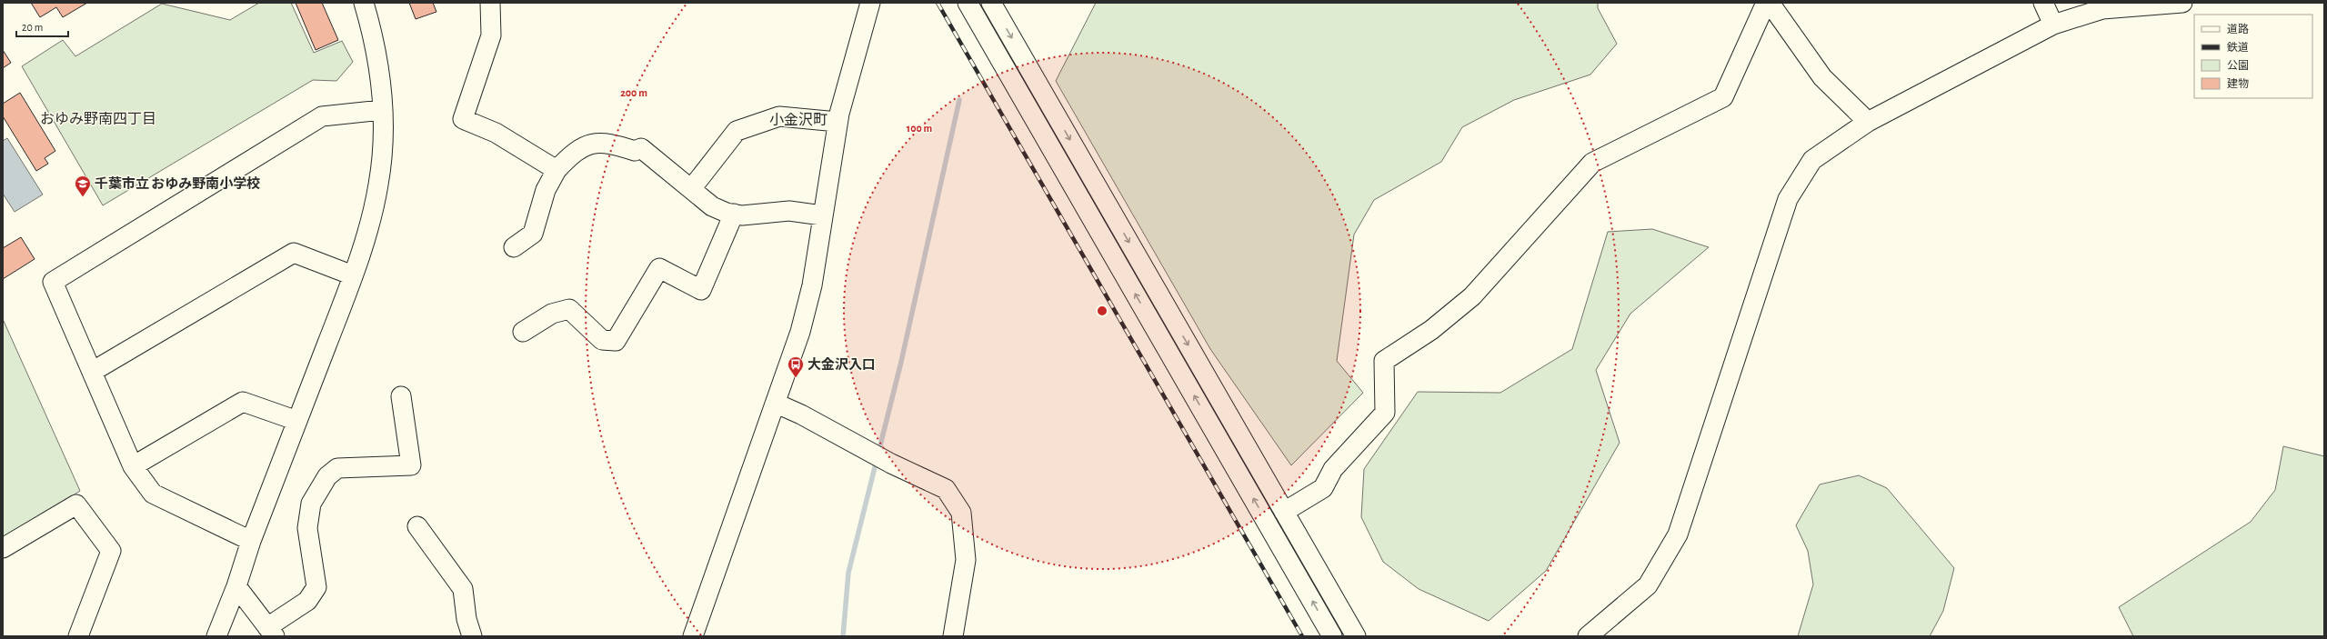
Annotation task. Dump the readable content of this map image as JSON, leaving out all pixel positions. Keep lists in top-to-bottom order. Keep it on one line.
{"districts":["おゆみ野南四丁目","小金沢町"],"places":{"school or university":["千葉市立 おゆみ野南小学校"],"bus stop":["大金沢入口"]},"legend":["道路","鉄道","公園","建物"],"scale_bar":"20 m","rings":["200 m","100 m"]}
